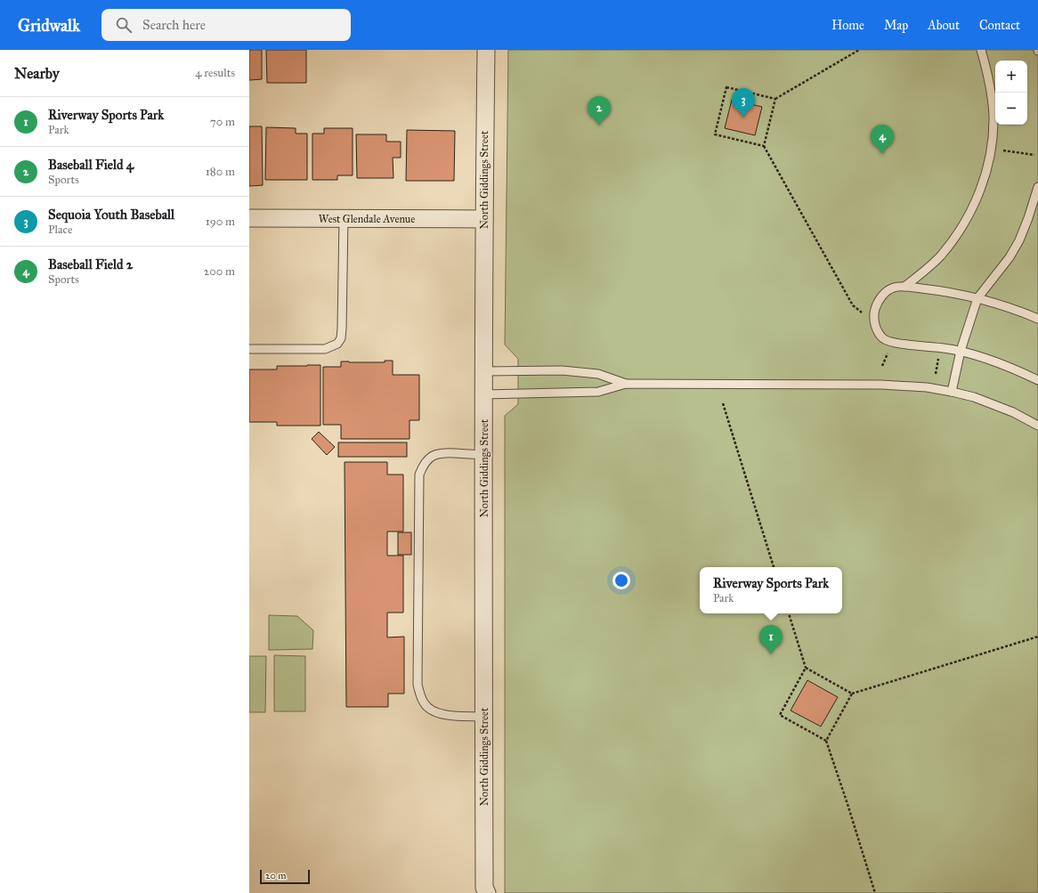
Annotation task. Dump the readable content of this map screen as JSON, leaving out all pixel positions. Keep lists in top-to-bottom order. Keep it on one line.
{"streets":{"street":["North Giddings Street","West Glendale Avenue"]},"crossings":[["North Giddings Street","West Glendale Avenue"]],"scale_bar":"20 m","page":{"header":"Gridwalk","search":"Search here","nav":["Home","Map","About","Contact"],"heading":["Nearby","4 results"],"map_buttons":["+","−"],"pins":["3","2","4","1"],"list":[{"mark":"1","name":"Riverway Sports Park","note":"Park","value":"70 m"},{"mark":"2","name":"Baseball Field 4","note":"Sports","value":"180 m"},{"mark":"3","name":"Sequoia Youth Baseball","note":"Place","value":"190 m"},{"mark":"4","name":"Baseball Field 2","note":"Sports","value":"200 m"}],"popup":["Riverway Sports Park","Park"],"scale":"20 m"}}
